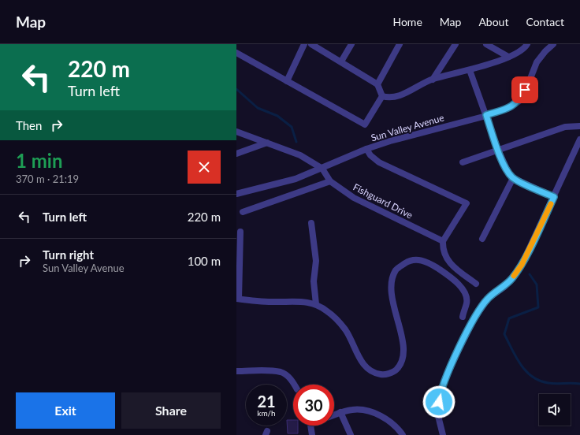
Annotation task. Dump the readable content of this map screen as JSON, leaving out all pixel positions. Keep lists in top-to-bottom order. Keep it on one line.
{"streets":{"street":["Sun Valley Avenue","Fishguard Drive"]},"crossings":[["Sun Valley Avenue","Fishguard Drive"]],"page":{"header":"Map","nav":["Home","Map","About","Contact"],"turn":["220 m","Turn left"],"then":"Then","heading":["1 min","370 m · 21:19"],"list":[{"name":"Turn left","value":"220 m"},{"name":"Turn right","note":"Sun Valley Avenue","value":"100 m"}],"speed":"21 km/h","limit":"30","buttons":["Exit","Share"]}}
